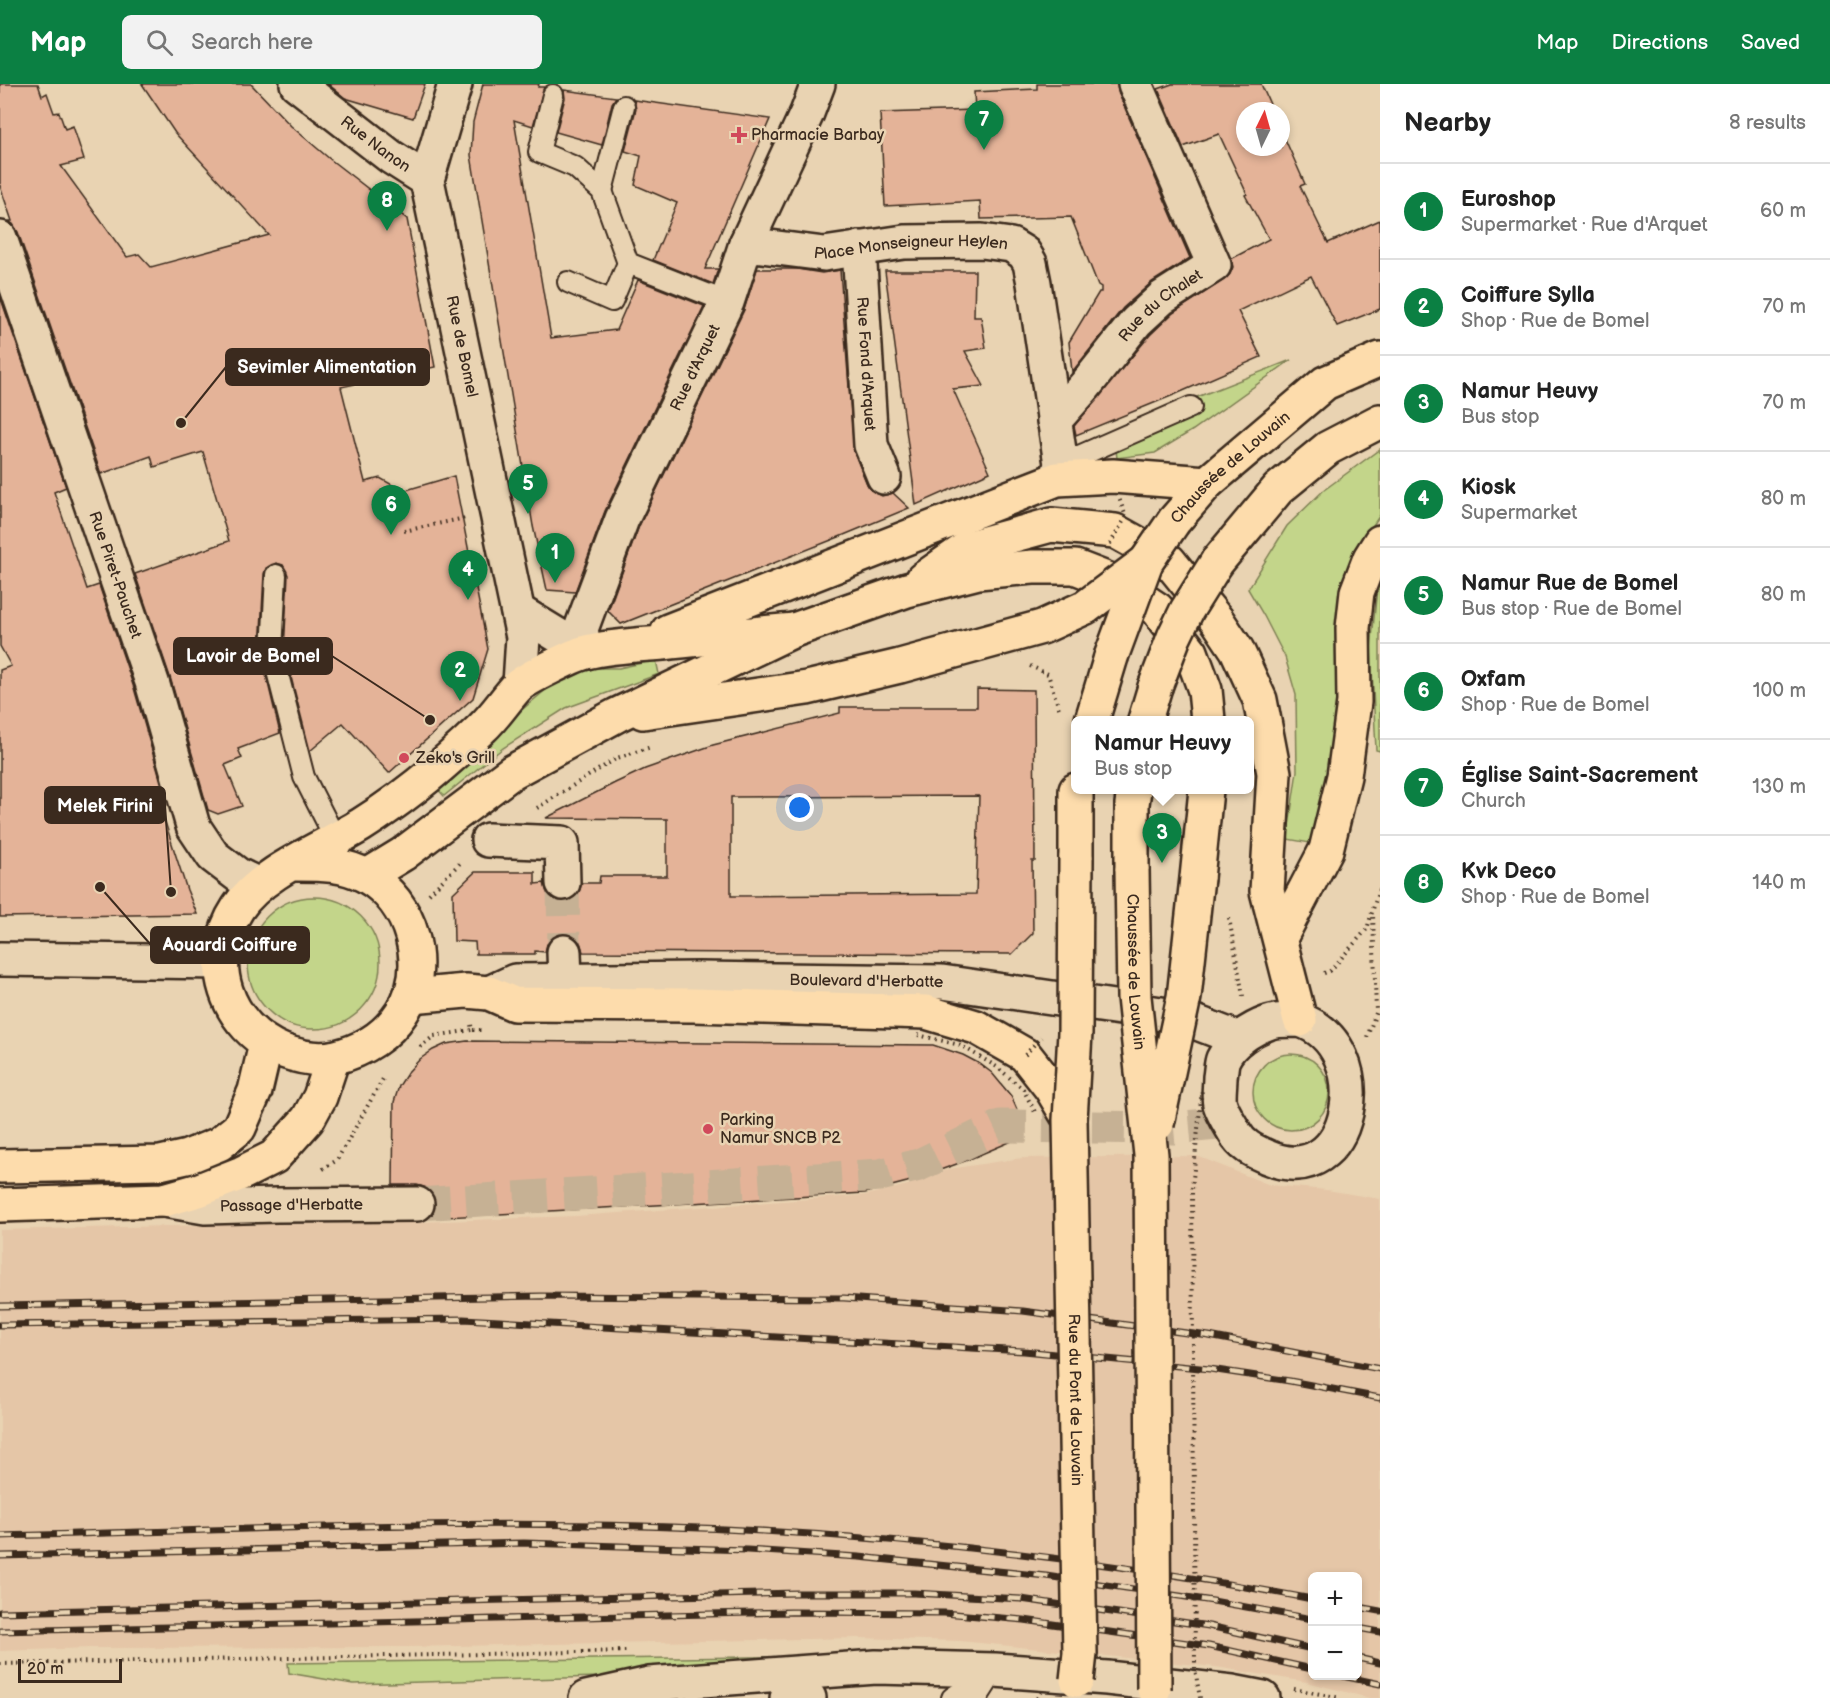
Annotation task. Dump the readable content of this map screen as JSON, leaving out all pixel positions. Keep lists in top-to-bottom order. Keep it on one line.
{"streets":{"main road":["Chaussée de Louvain","Rue du Pont de Louvain"],"street":["Rue Nanon","Place Monseigneur Heylen","Rue du Chalet","Rue de Bomel","Rue Fond d'Arquet","Rue d'Arquet","Rue Piret-Pauchet","Boulevard d'Herbatte","Passage d'Herbatte"]},"crossings":[["Rue Nanon","Rue de Bomel"],["Place Monseigneur Heylen","Rue du Chalet"],["Place Monseigneur Heylen","Rue Fond d'Arquet"],["Place Monseigneur Heylen","Rue d'Arquet"]],"places":{"health":["Pharmacie Barbay"],"other":["Sevimler Alimentation","Lavoir de Bomel","Zeko's Grill","Aouardi Coiffure","Melek Firini","Parking Namur SNCB P2"]},"scale_bar":"20 m","north":"top","page":{"header":"Map","search":"Search here","nav":["Map","Directions","Saved"],"heading":["Nearby","8 results"],"pins":["7","8","5","6","1","4","2","3"],"list":[{"mark":"1","name":"Euroshop","note":"Supermarket · Rue d'Arquet","value":"60 m"},{"mark":"2","name":"Coiffure Sylla","note":"Shop · Rue de Bomel","value":"70 m"},{"mark":"3","name":"Namur Heuvy","note":"Bus stop","value":"70 m"},{"mark":"4","name":"Kiosk","note":"Supermarket","value":"80 m"},{"mark":"5","name":"Namur Rue de Bomel","note":"Bus stop · Rue de Bomel","value":"80 m"},{"mark":"6","name":"Oxfam","note":"Shop · Rue de Bomel","value":"100 m"},{"mark":"7","name":"Église Saint-Sacrement","note":"Church","value":"130 m"},{"mark":"8","name":"Kvk Deco","note":"Shop · Rue de Bomel","value":"140 m"}],"popup":["Namur Heuvy","Bus stop"],"map_buttons":["+","−"],"scale":"20 m"}}
